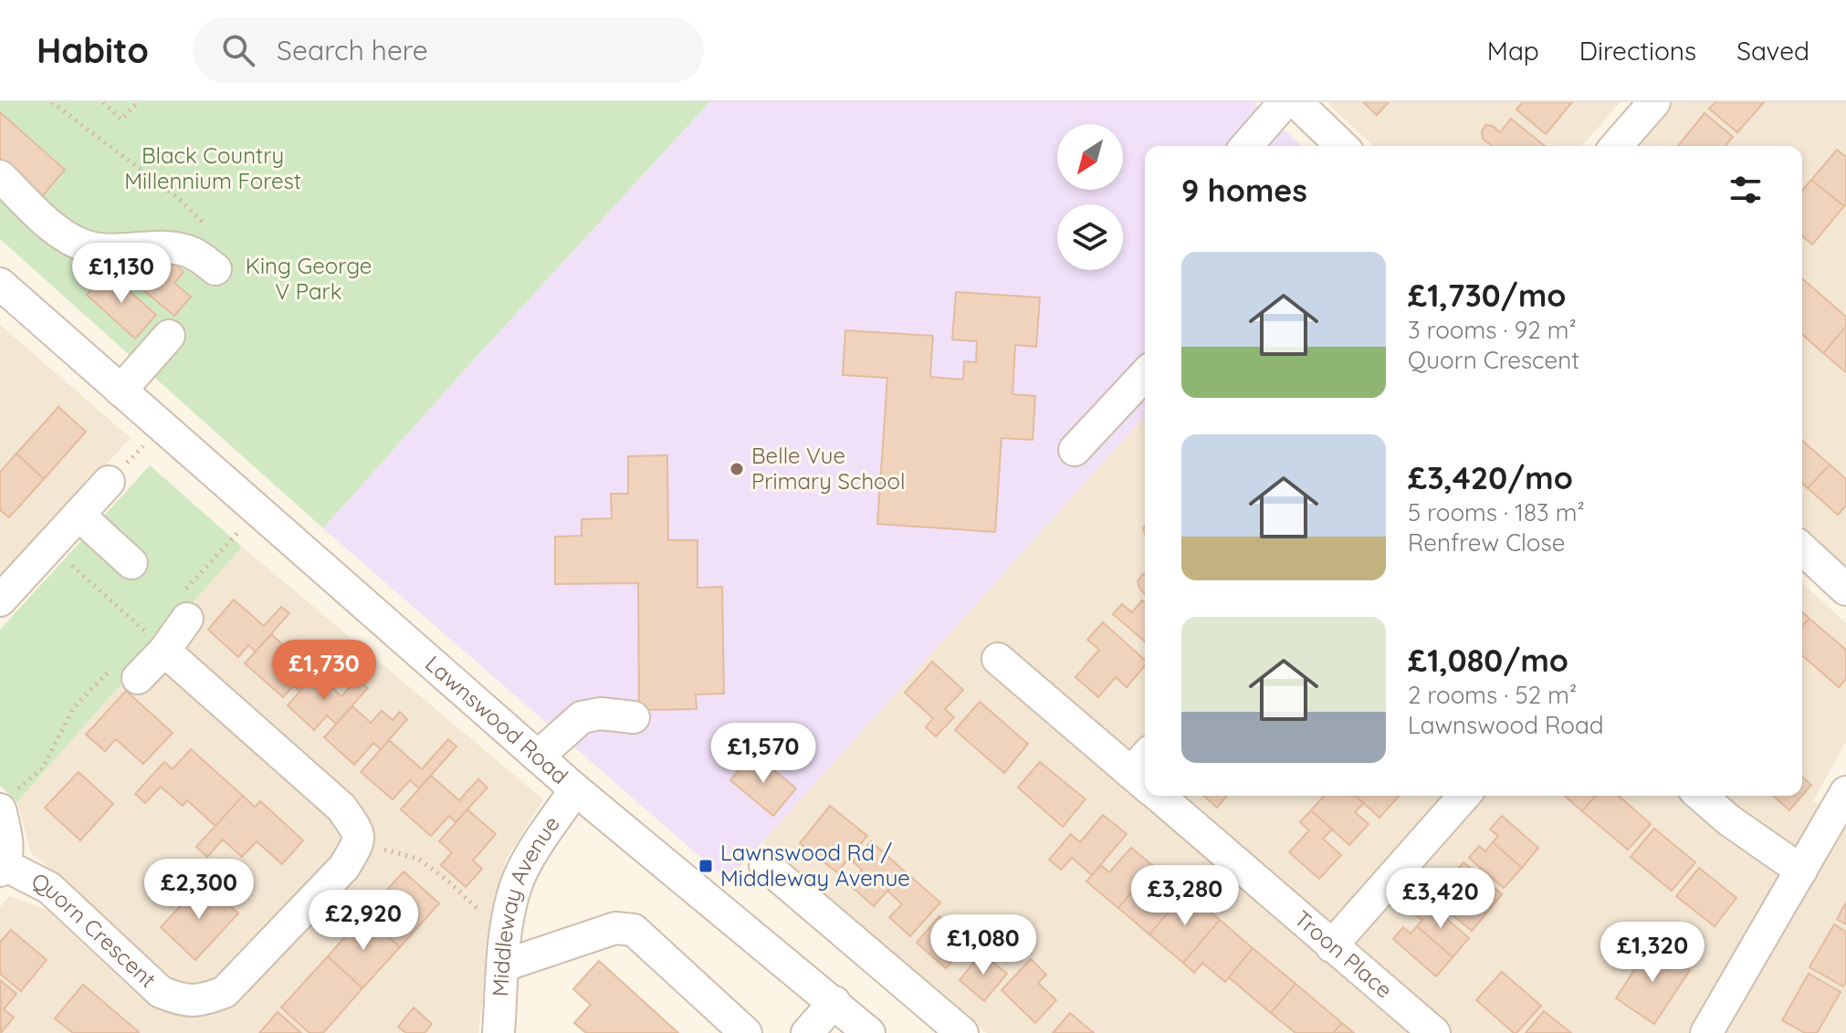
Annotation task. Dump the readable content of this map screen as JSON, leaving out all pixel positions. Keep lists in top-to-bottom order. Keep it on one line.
{"streets":{"street":["Lawnswood Road","Middleway Avenue","Quorn Crescent","Troon Place"]},"crossings":[["Lawnswood Road","Middleway Avenue"]],"parks":["Black Country Millennium Forest","King George V Park"],"places":{"other":["Belle Vue Primary School"],"transit":["Lawnswood Rd / Middleway Avenue"]},"north":"bottom left","page":{"header":"Habito","search":"Search here","nav":["Map","Directions","Saved"],"heading":"9 homes","list":[{"name":"£1,730/mo","note":"3 rooms · 92 m² · Quorn Crescent"},{"name":"£3,420/mo","note":"5 rooms · 183 m² · Renfrew Close"},{"name":"£1,080/mo","note":"2 rooms · 52 m² · Lawnswood Road"}],"price":["£1,130","£1,730","£1,570","£2,300","£3,280","£3,420","£2,920","£1,080","£1,320"]}}
